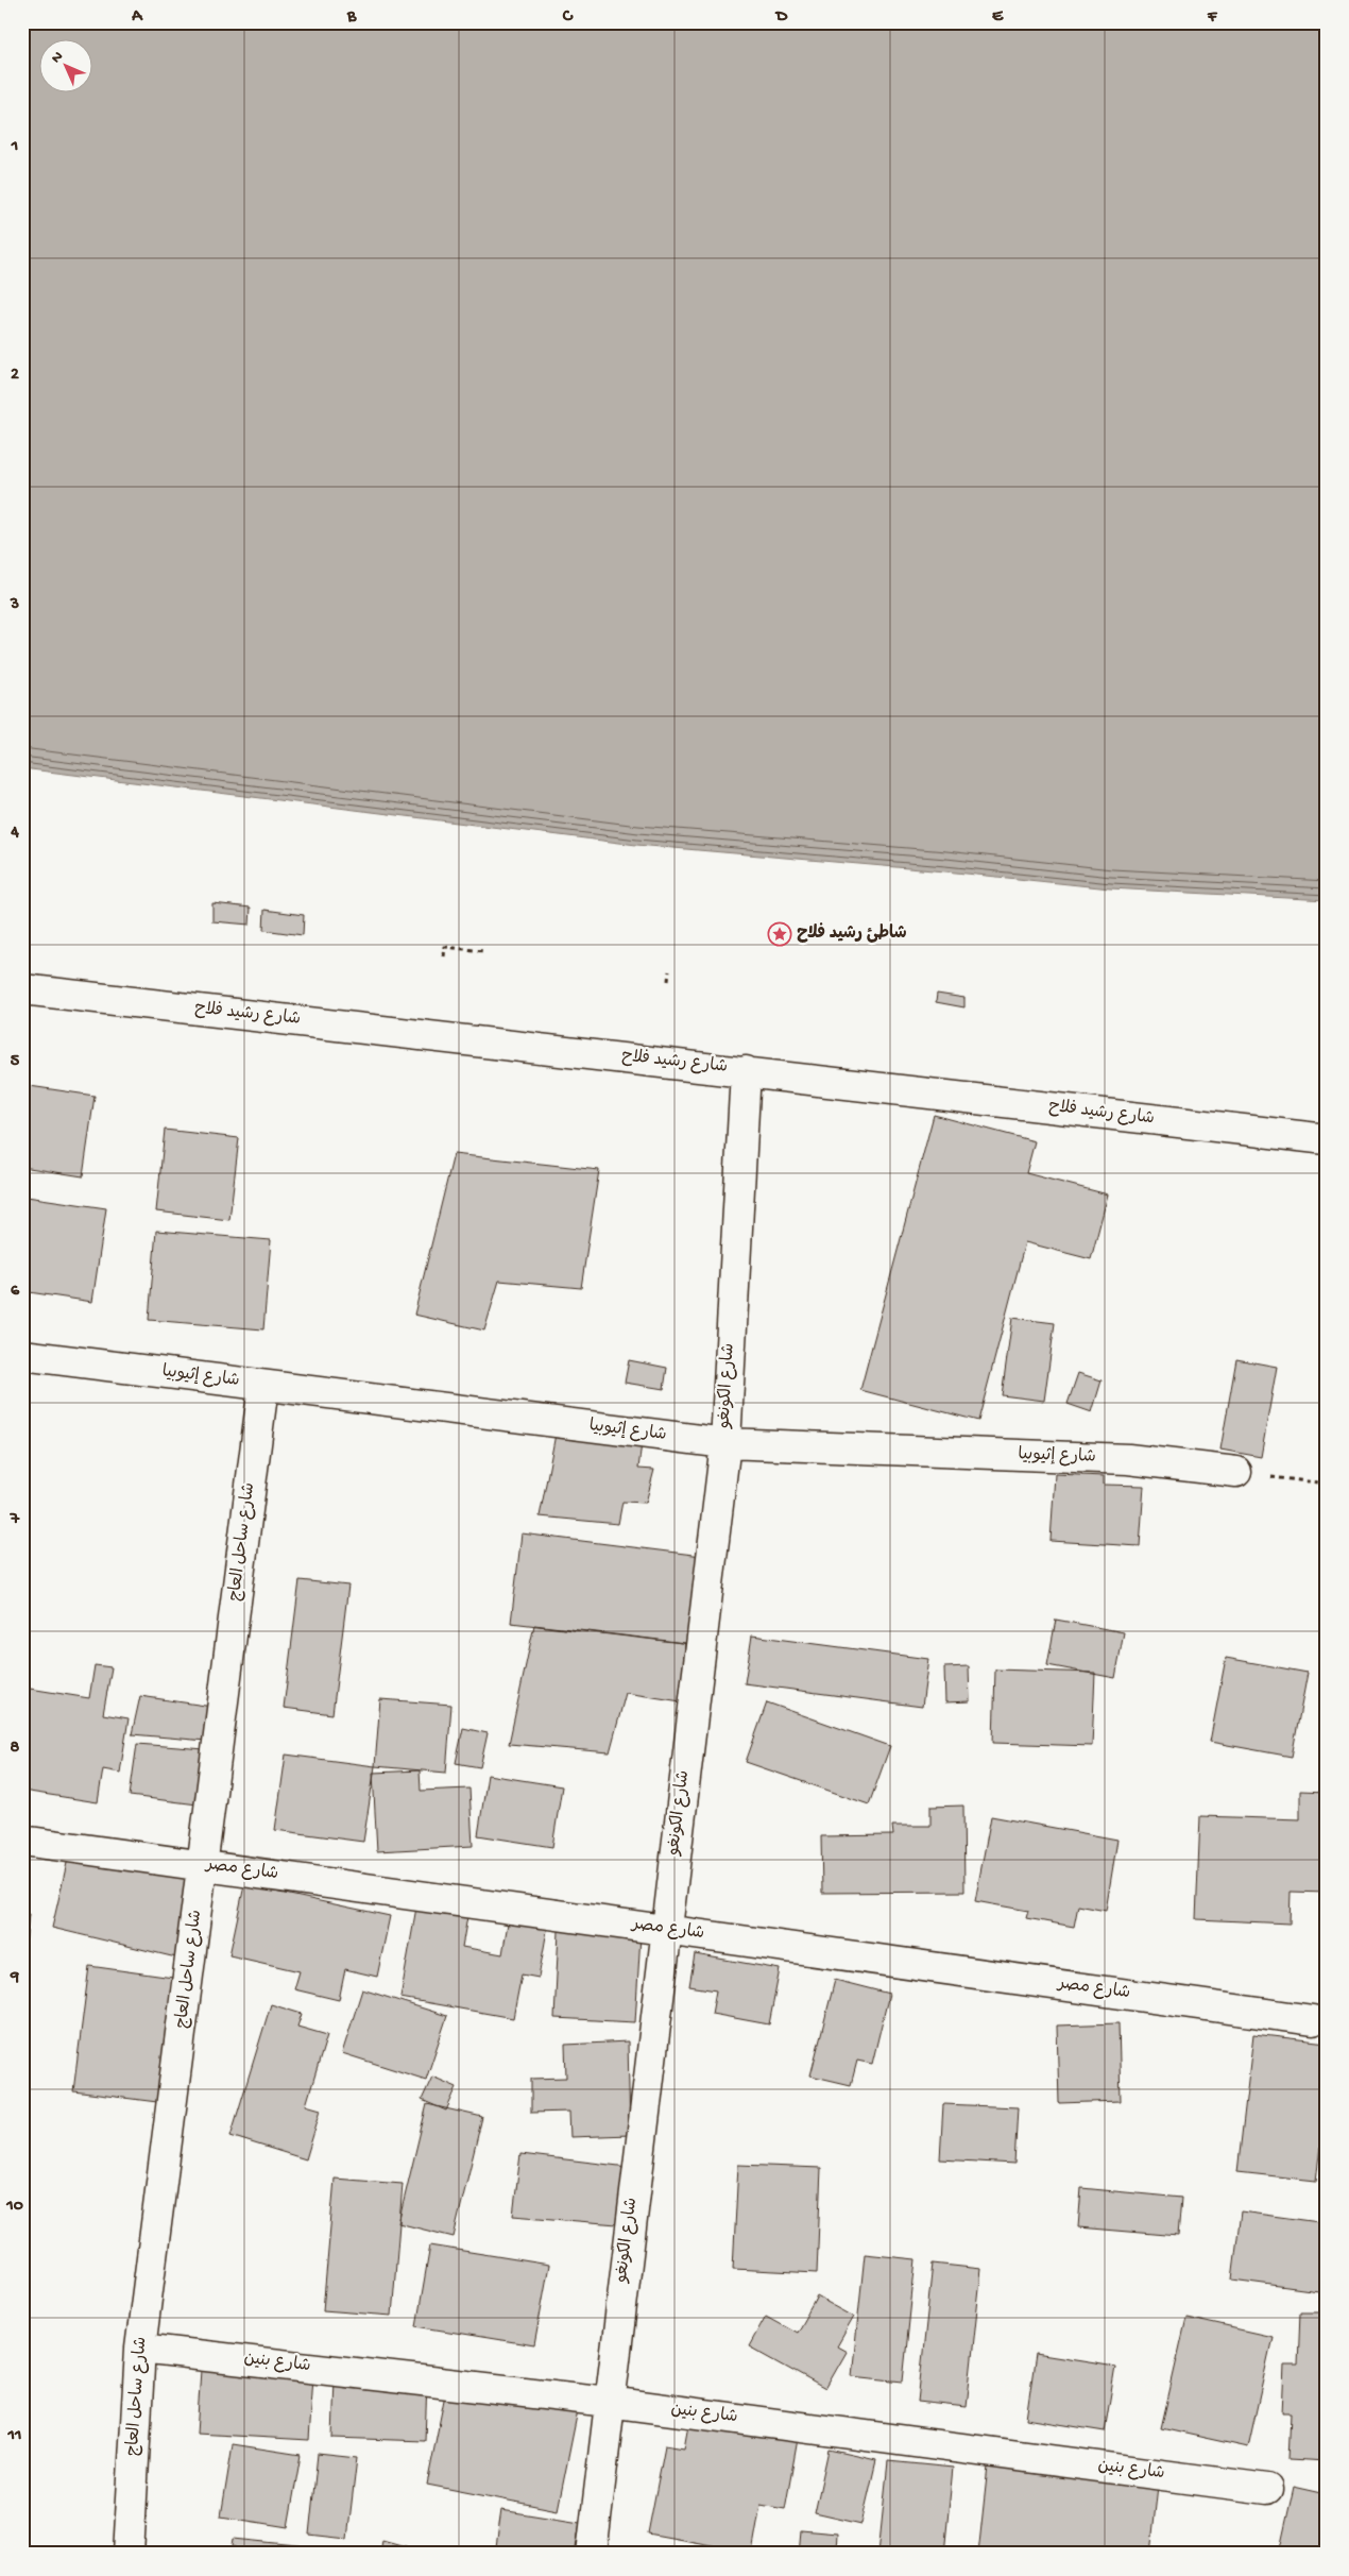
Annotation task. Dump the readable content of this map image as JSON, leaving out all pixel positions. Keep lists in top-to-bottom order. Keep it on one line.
{"streets":{"street":["شارع رشيد فلاح","شارع إثيوبيا","شارع الكونغو","شارع ساحل العاج","شارع مصر","شارع بنين"]},"crossings":[["شارع رشيد فلاح","شارع الكونغو"],["شارع إثيوبيا","شارع الكونغو"],["شارع إثيوبيا","شارع ساحل العاج"],["شارع الكونغو","شارع مصر"],["شارع الكونغو","شارع بنين"],["شارع ساحل العاج","شارع مصر"],["شارع ساحل العاج","شارع بنين"]],"places":{"place":["شاطئ رشيد فلاح"]},"north":"top left","grid":{"columns":["A","B","C","D","E","F"],"rows":["1","2","3","4","5","6","7","8","9","10","11"]}}
